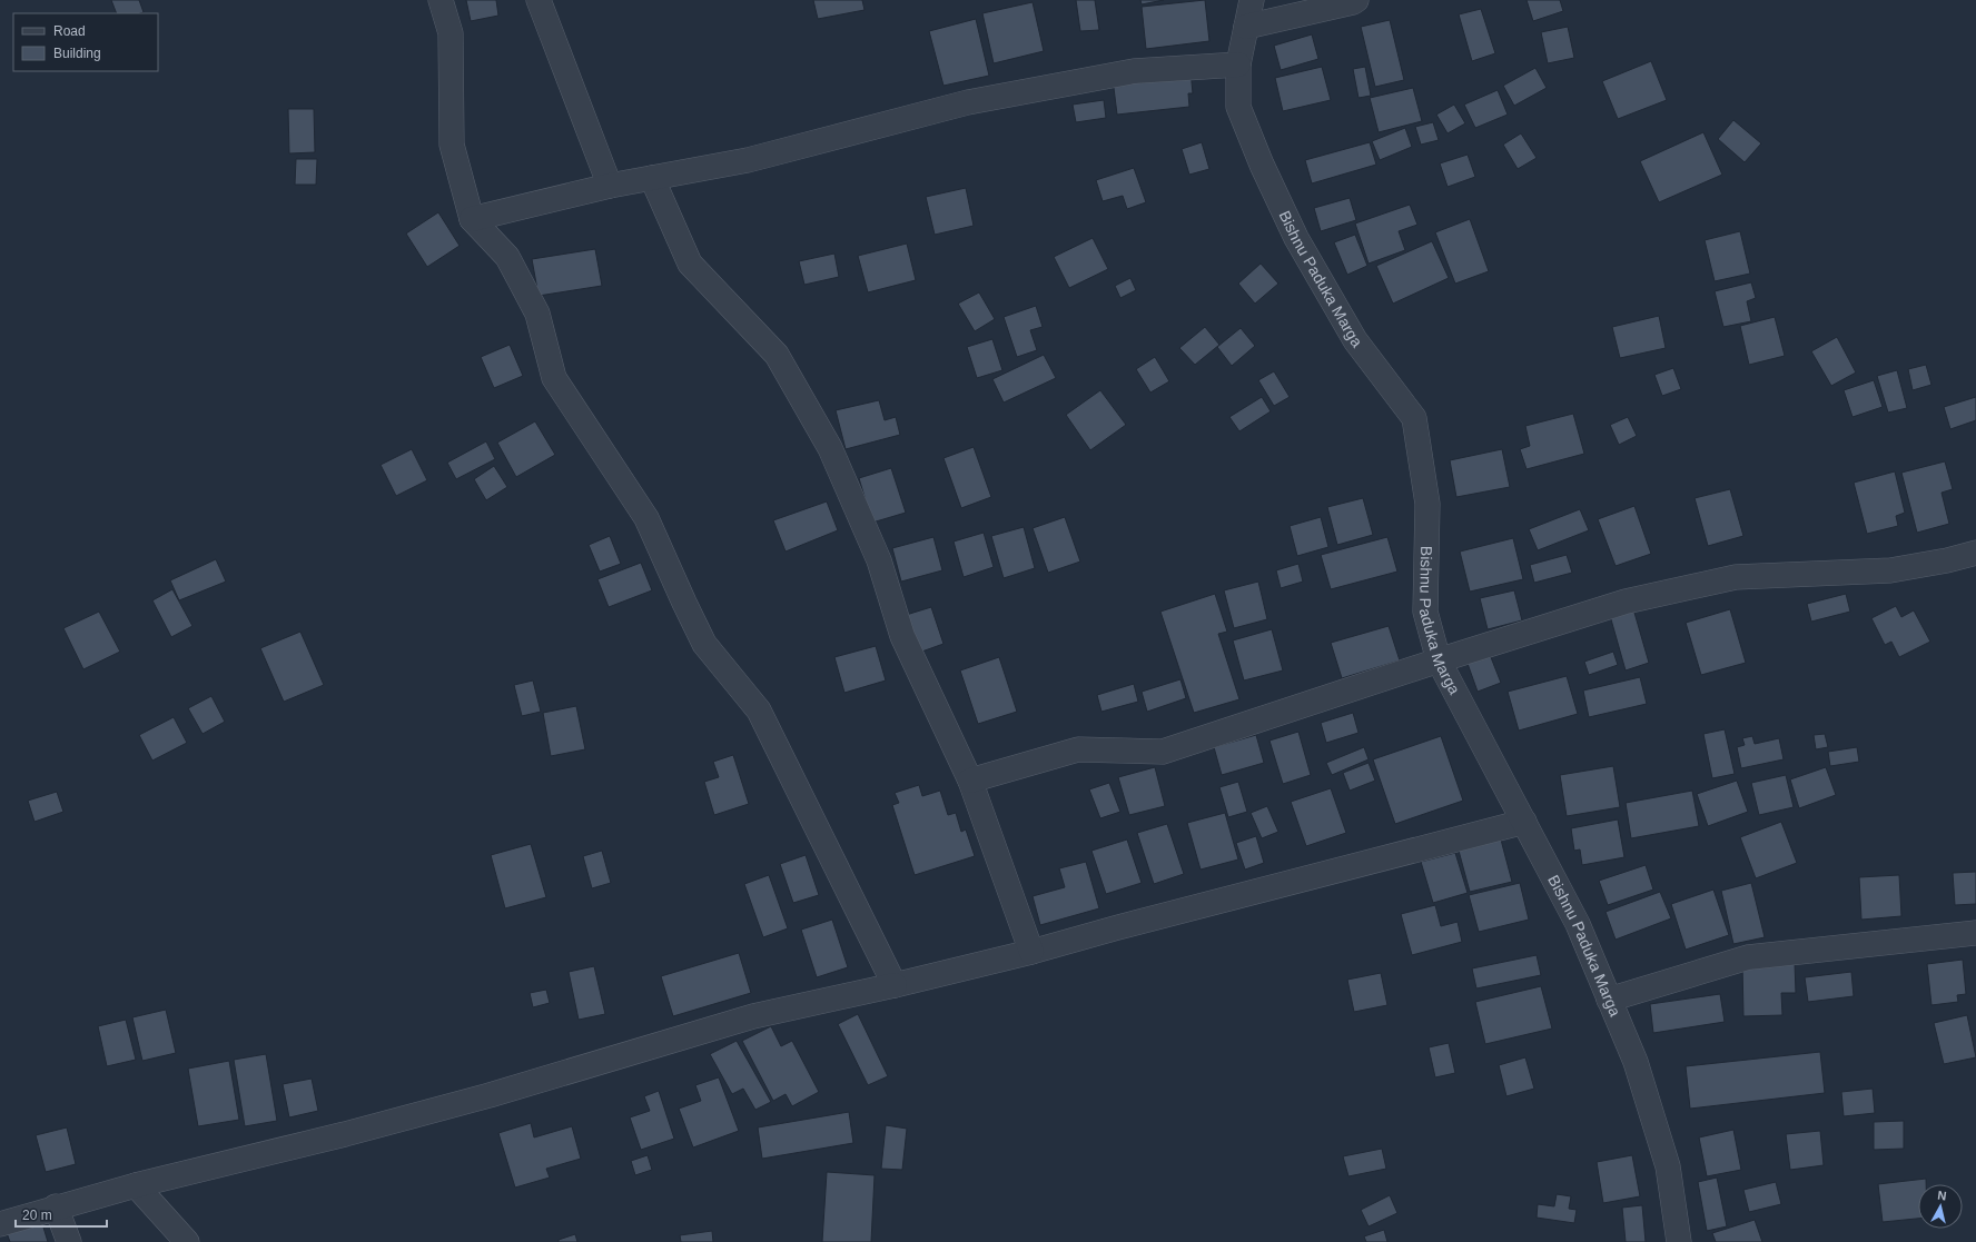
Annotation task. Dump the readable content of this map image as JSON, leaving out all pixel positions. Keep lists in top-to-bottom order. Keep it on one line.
{"streets":{"street":["Bishnu Paduka Marga"]},"legend":["Road","Building"],"scale_bar":"20 m","north":"top"}
